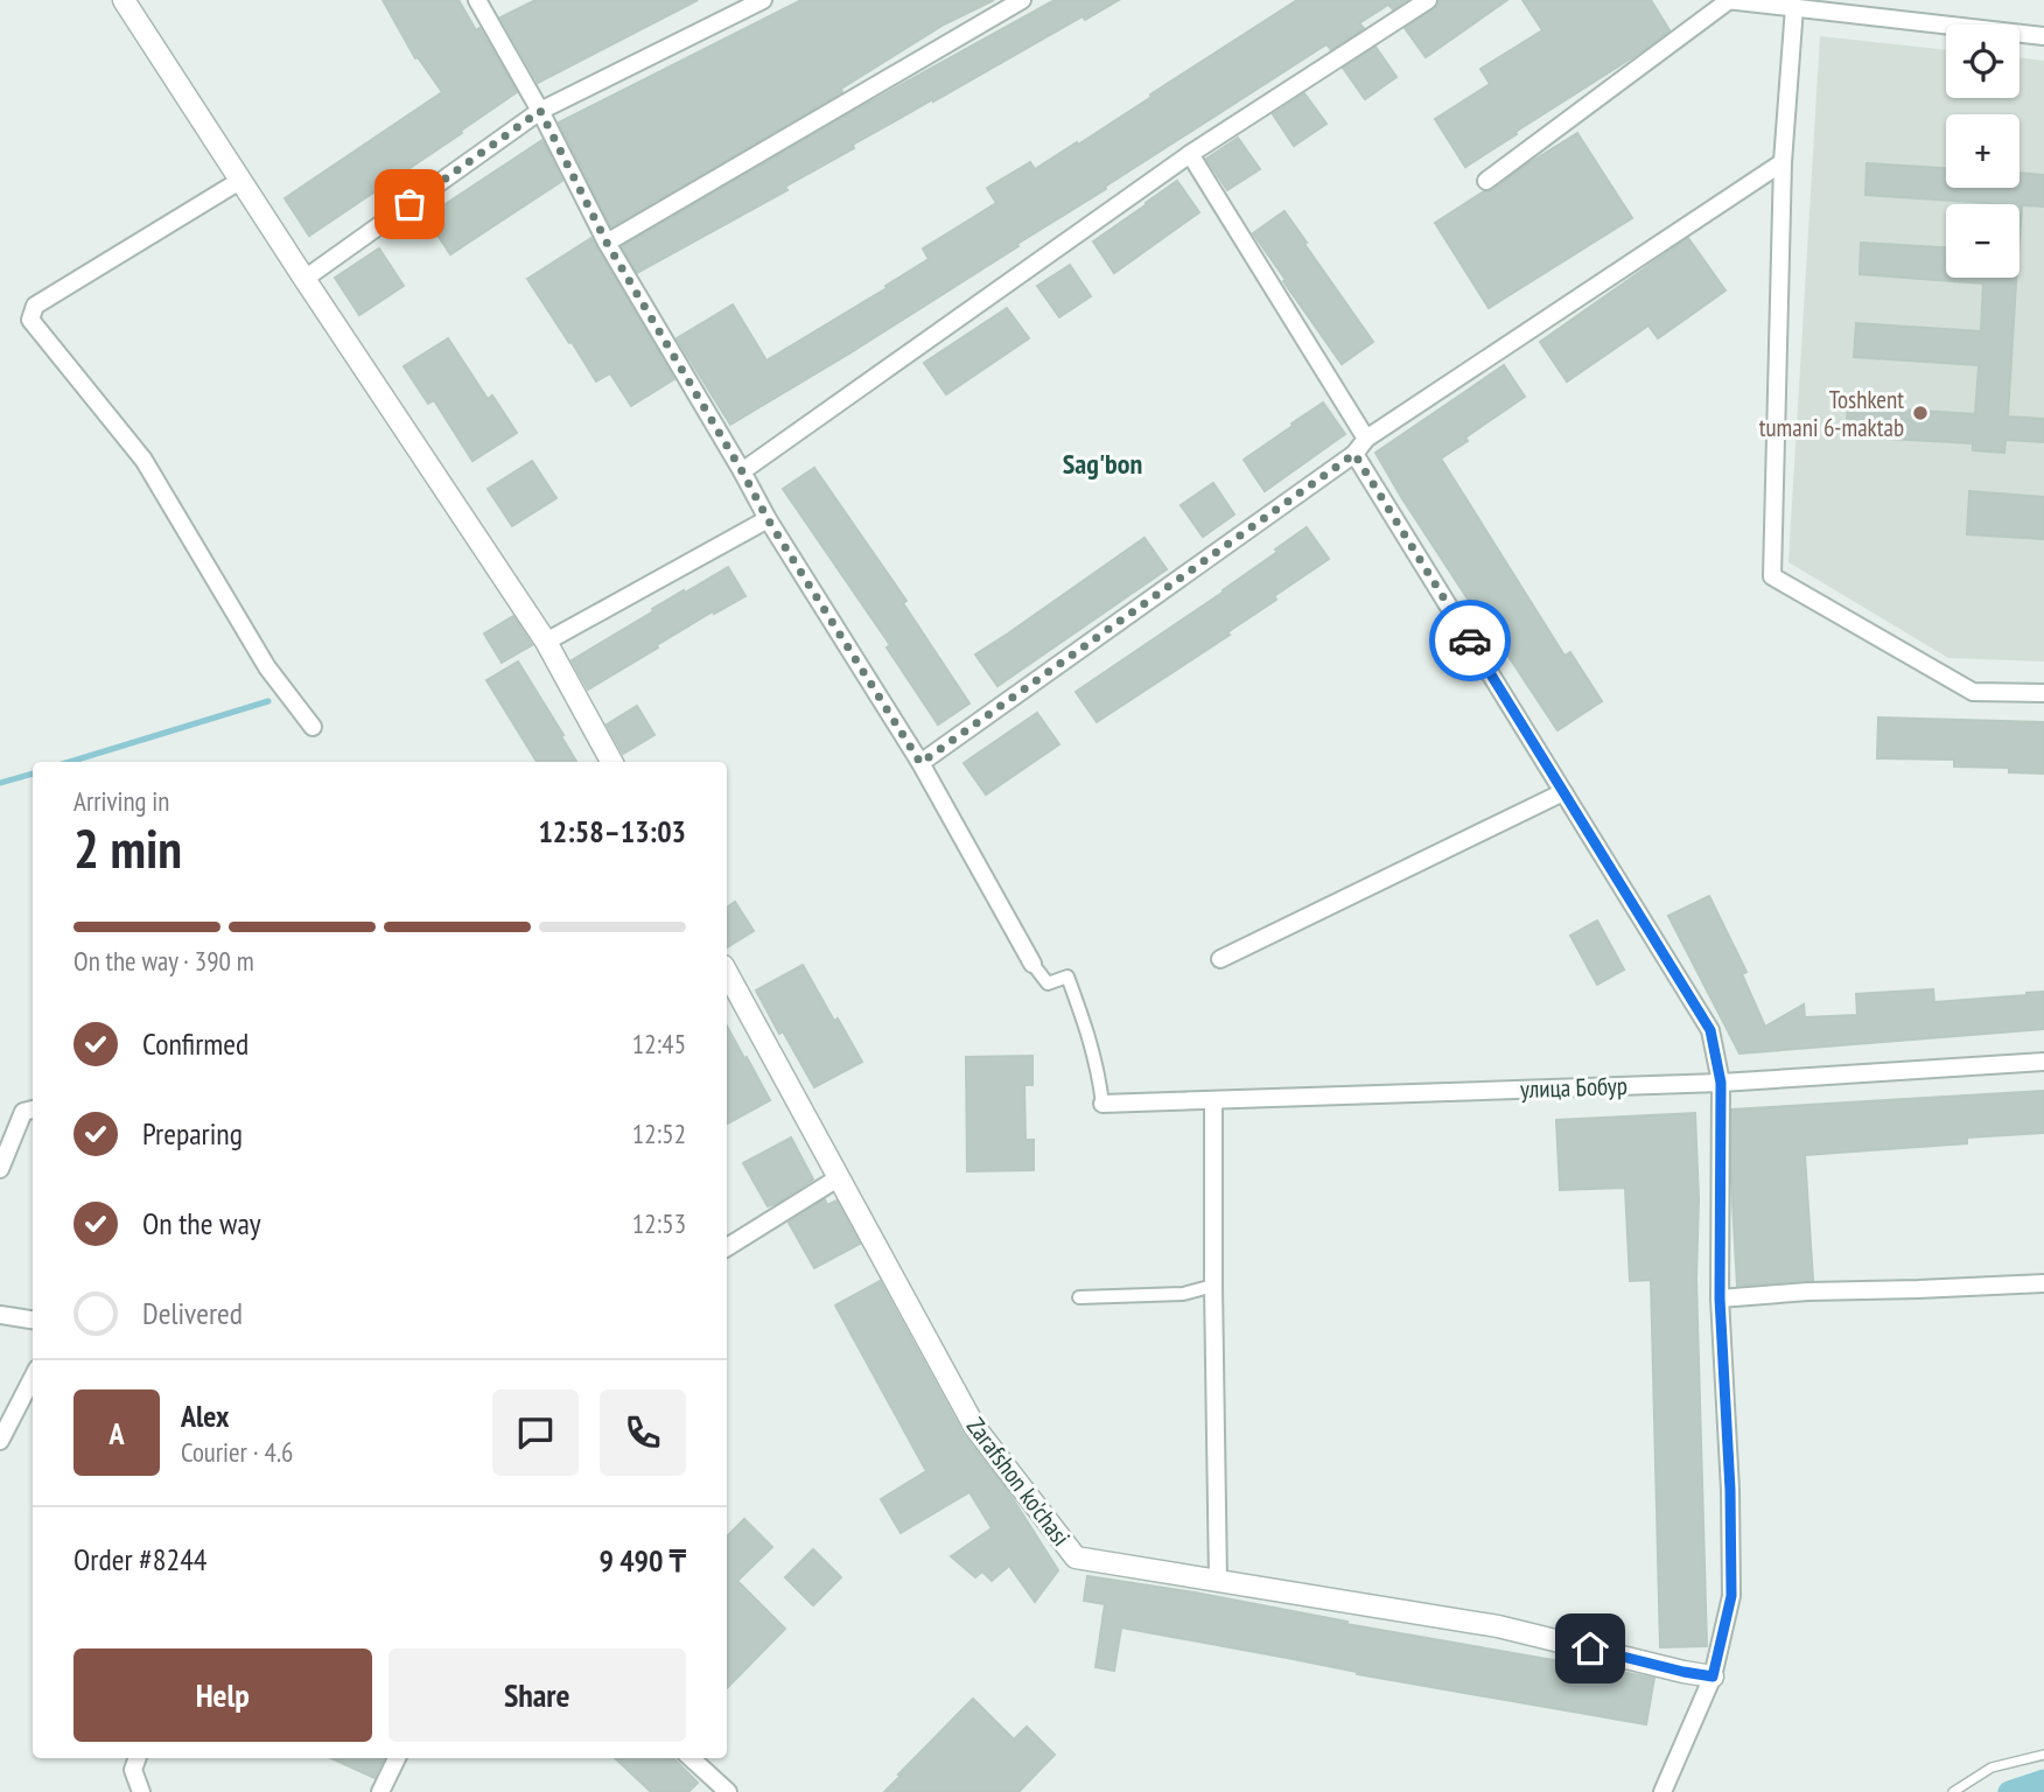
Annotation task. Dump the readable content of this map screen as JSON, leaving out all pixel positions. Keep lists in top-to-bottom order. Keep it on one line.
{"streets":{"street":["улица Бобур","Zarafshon ko'chasi"]},"districts":["Sag'bon"],"places":["Toshkent tumani 6-maktab"],"page":{"map_buttons":["+","−"],"heading":["2 min","Arriving in","12:58–13:03"],"panel":["Alex","Courier · 4.6","Order #8244","9 490 ₸"],"bar":"On the way · 390 m","list":[["Confirmed","12:45"],["Preparing","12:52"],["On the way","12:53"],"Delivered"],"round":"A","buttons":["Help","Share"]}}
